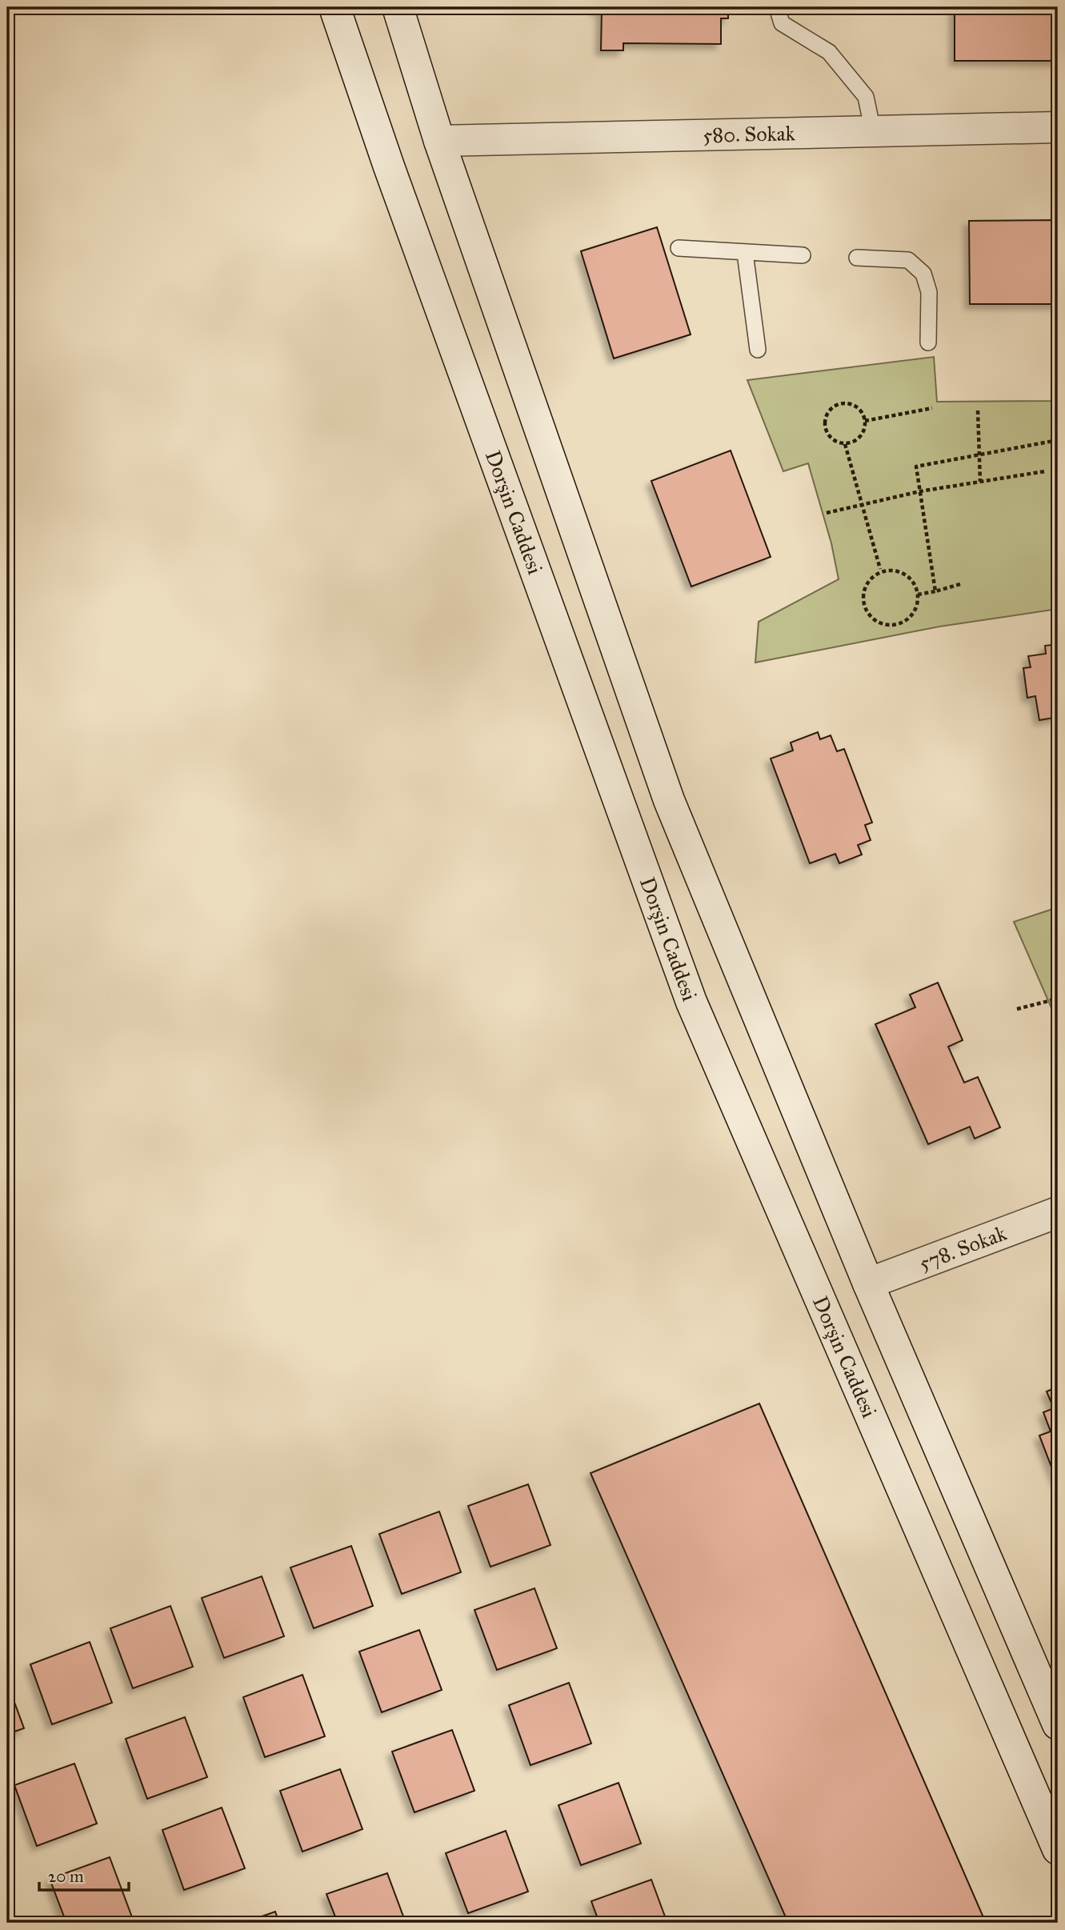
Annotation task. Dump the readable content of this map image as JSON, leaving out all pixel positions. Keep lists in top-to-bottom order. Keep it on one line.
{"streets":{"main road":["580. Sokak","Dorşin Caddesi","578. Sokak"]},"scale_bar":"20 m"}
